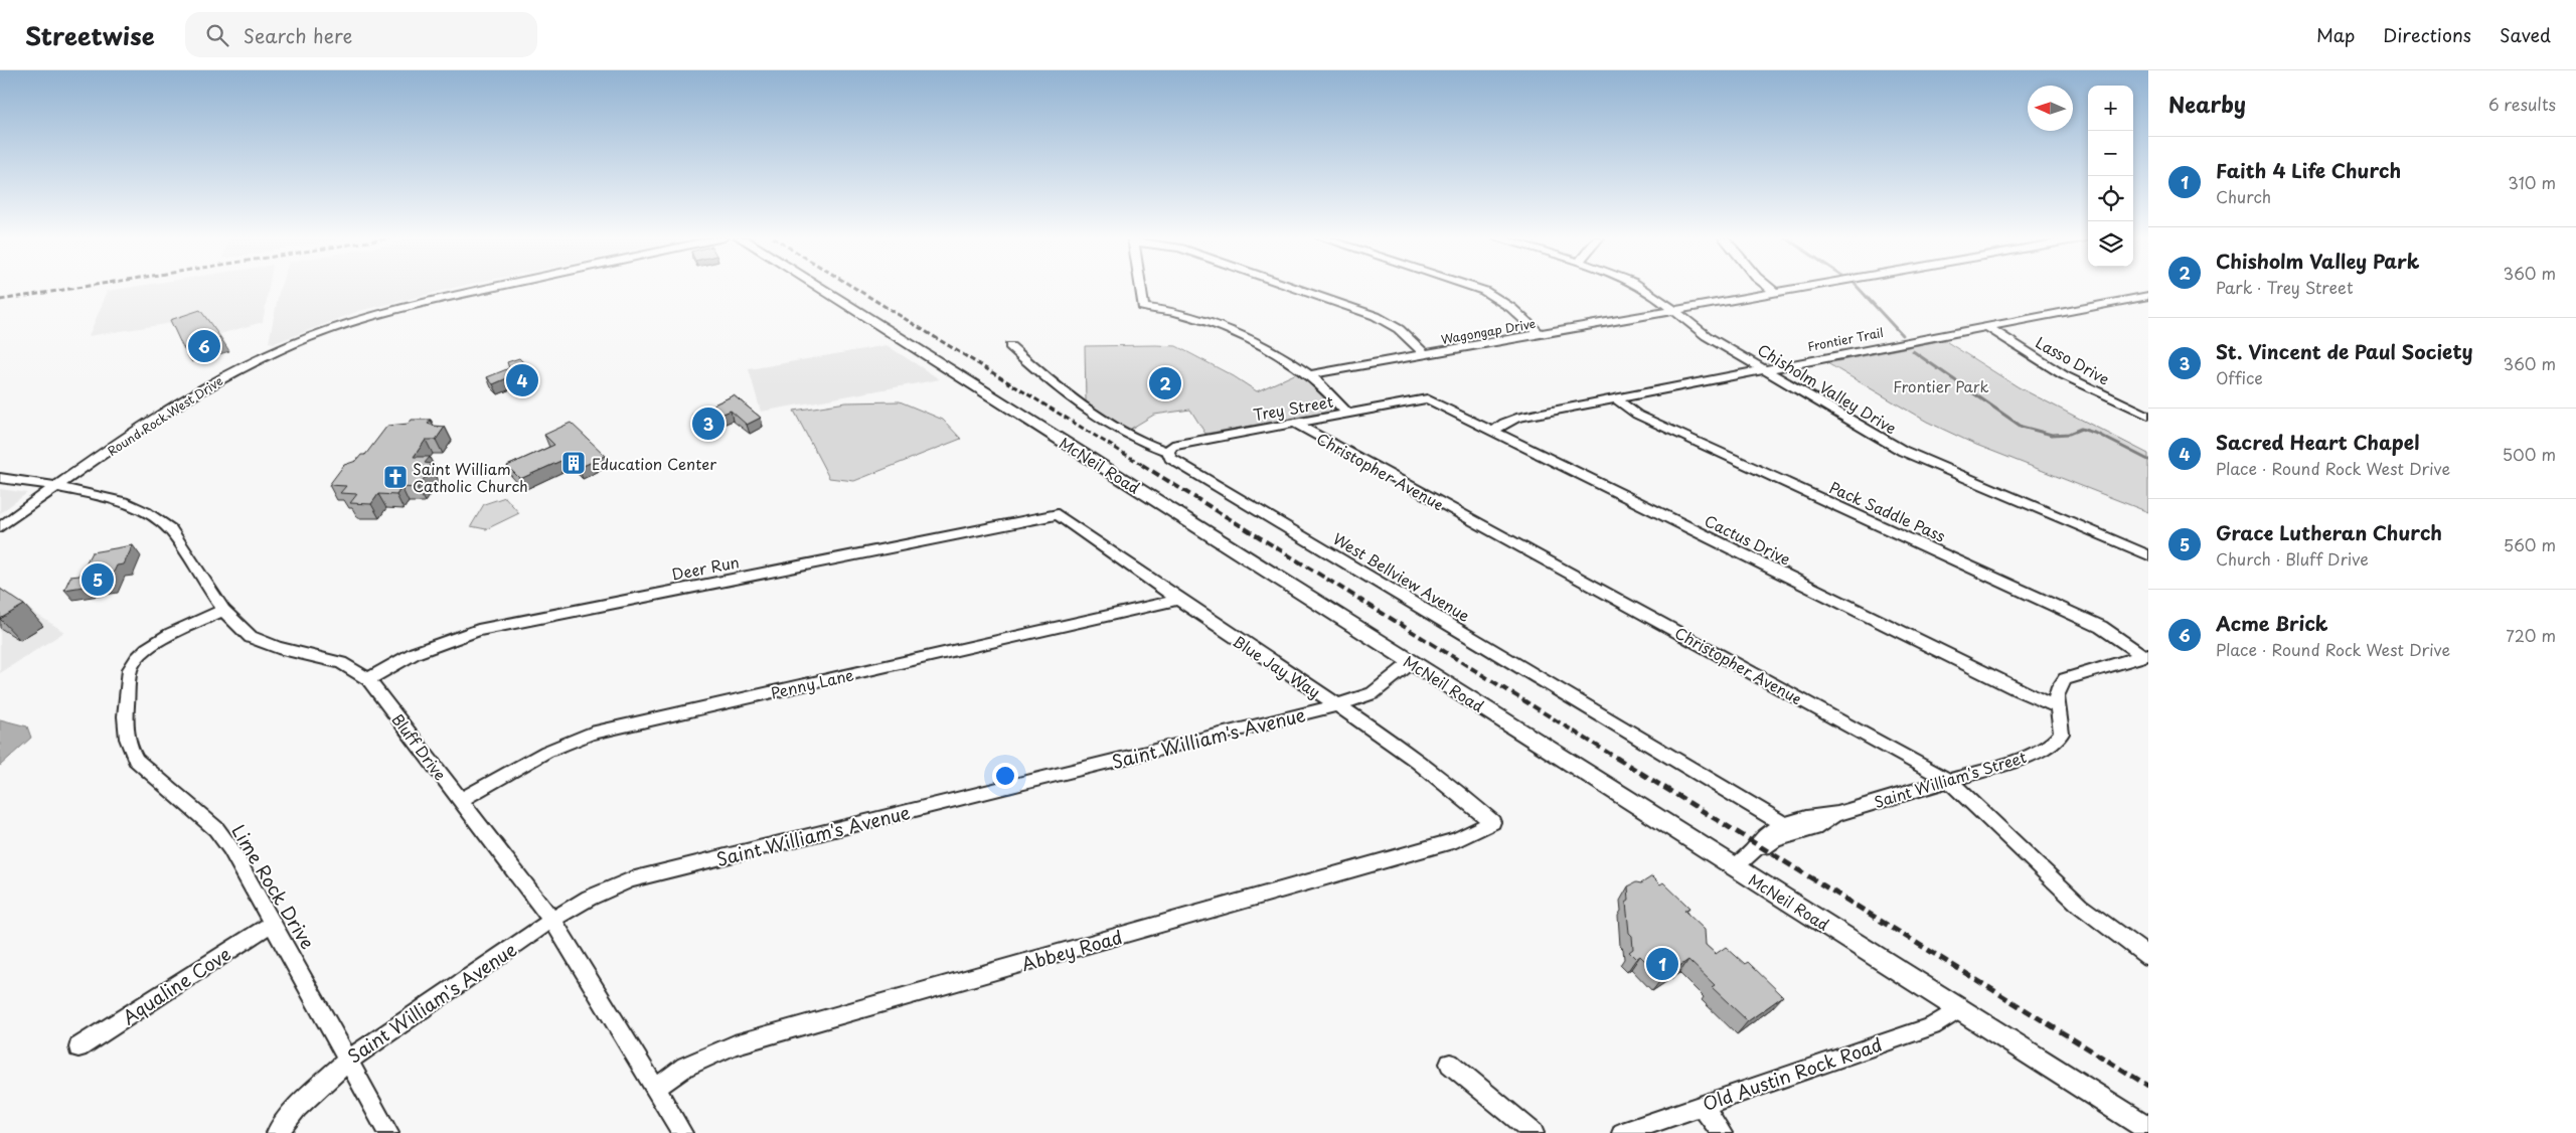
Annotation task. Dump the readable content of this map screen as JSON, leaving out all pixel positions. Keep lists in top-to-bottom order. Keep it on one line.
{"streets":{"main road":["McNeil Road"],"street":["Wagongap Drive","Frontier Trail","Lasso Drive","Chisholm Valley Drive","Trey Street","Round Rock West Drive","Christopher Avenue","Pack Saddle Pass","Cactus Drive","Deer Run","West Bellview Avenue","Blue Jay Way","Penny Lane","Saint William's Avenue","Bluff Drive","Saint William's Street","Lime Rock Drive","Abbey Road","Aqualine Cove","Old Austin Rock Road"]},"crossings":[["Wagongap Drive","Chisholm Valley Drive"],["Frontier Trail","Lasso Drive"],["Frontier Trail","Chisholm Valley Drive"],["Frontier Trail","Pack Saddle Pass"],["Frontier Trail","Cactus Drive"],["Trey Street","Christopher Avenue"],["Trey Street","Cactus Drive"],["Trey Street","West Bellview Avenue"],["Round Rock West Drive","Bluff Drive"],["McNeil Road","Saint William's Avenue"],["McNeil Road","Saint William's Street"],["McNeil Road","Old Austin Rock Road"],["Christopher Avenue","Saint William's Street"],["Pack Saddle Pass","Saint William's Street"],["Cactus Drive","Saint William's Street"],["Deer Run","Blue Jay Way"],["Deer Run","Bluff Drive"],["West Bellview Avenue","Saint William's Street"],["Blue Jay Way","Penny Lane"],["Blue Jay Way","Saint William's Avenue"],["Blue Jay Way","Abbey Road"],["Penny Lane","Bluff Drive"],["Saint William's Avenue","Bluff Drive"],["Saint William's Avenue","Lime Rock Drive"],["Bluff Drive","Lime Rock Drive"],["Bluff Drive","Abbey Road"],["Lime Rock Drive","Aqualine Cove"]],"parks":["Frontier Park"],"places":{"building":["Education Center"],"church":["Saint William Catholic Church"]},"north":"left","page":{"header":"Streetwise","search":"Search here","nav":["Map","Directions","Saved"],"heading":["Nearby","6 results"],"map_buttons":["+","−"],"list":[{"mark":"1","name":"Faith 4 Life Church","note":"Church","value":"310 m"},{"mark":"2","name":"Chisholm Valley Park","note":"Park · Trey Street","value":"360 m"},{"mark":"3","name":"St. Vincent de Paul Society","note":"Office","value":"360 m"},{"mark":"4","name":"Sacred Heart Chapel","note":"Place · Round Rock West Drive","value":"500 m"},{"mark":"5","name":"Grace Lutheran Church","note":"Church · Bluff Drive","value":"560 m"},{"mark":"6","name":"Acme Brick","note":"Place · Round Rock West Drive","value":"720 m"}],"pins":["6","4","2","3","5","1"]}}
